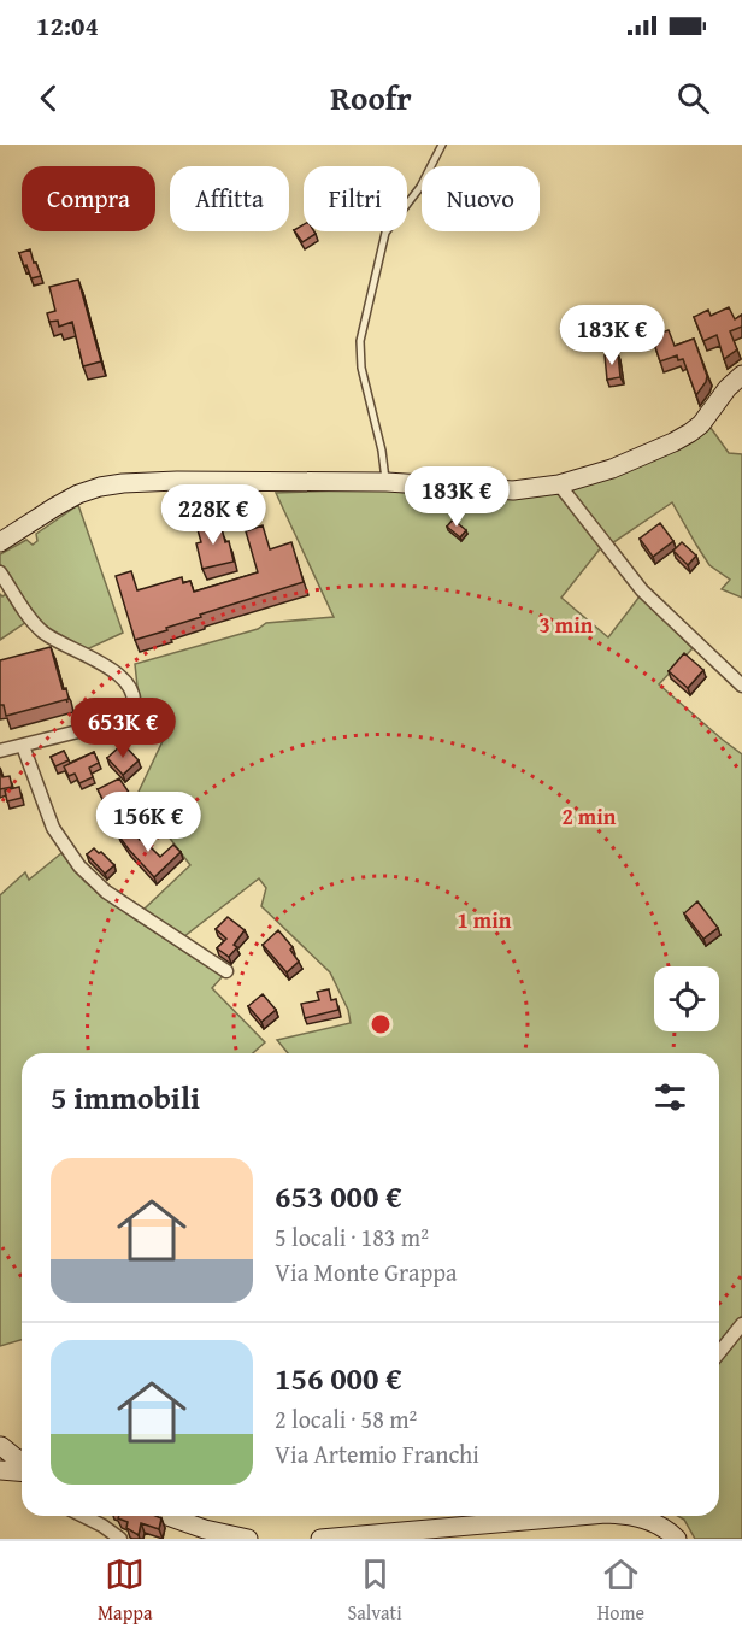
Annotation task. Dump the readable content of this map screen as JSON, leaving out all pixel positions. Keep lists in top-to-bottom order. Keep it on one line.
{"page":{"status":"12:04","header":"Roofr","chip":["Compra","Affitta","Filtri","Nuovo"],"price":["183K €","183K €","228K €","653K €","156K €"],"heading":"5 immobili","list":[{"name":"653 000 €","note":"5 locali · 183 m² · Via Monte Grappa"},{"name":"156 000 €","note":"2 locali · 58 m² · Via Artemio Franchi"}],"tabs":["Mappa","Salvati","Home"]},"rings":["3 min","2 min","1 min"]}
